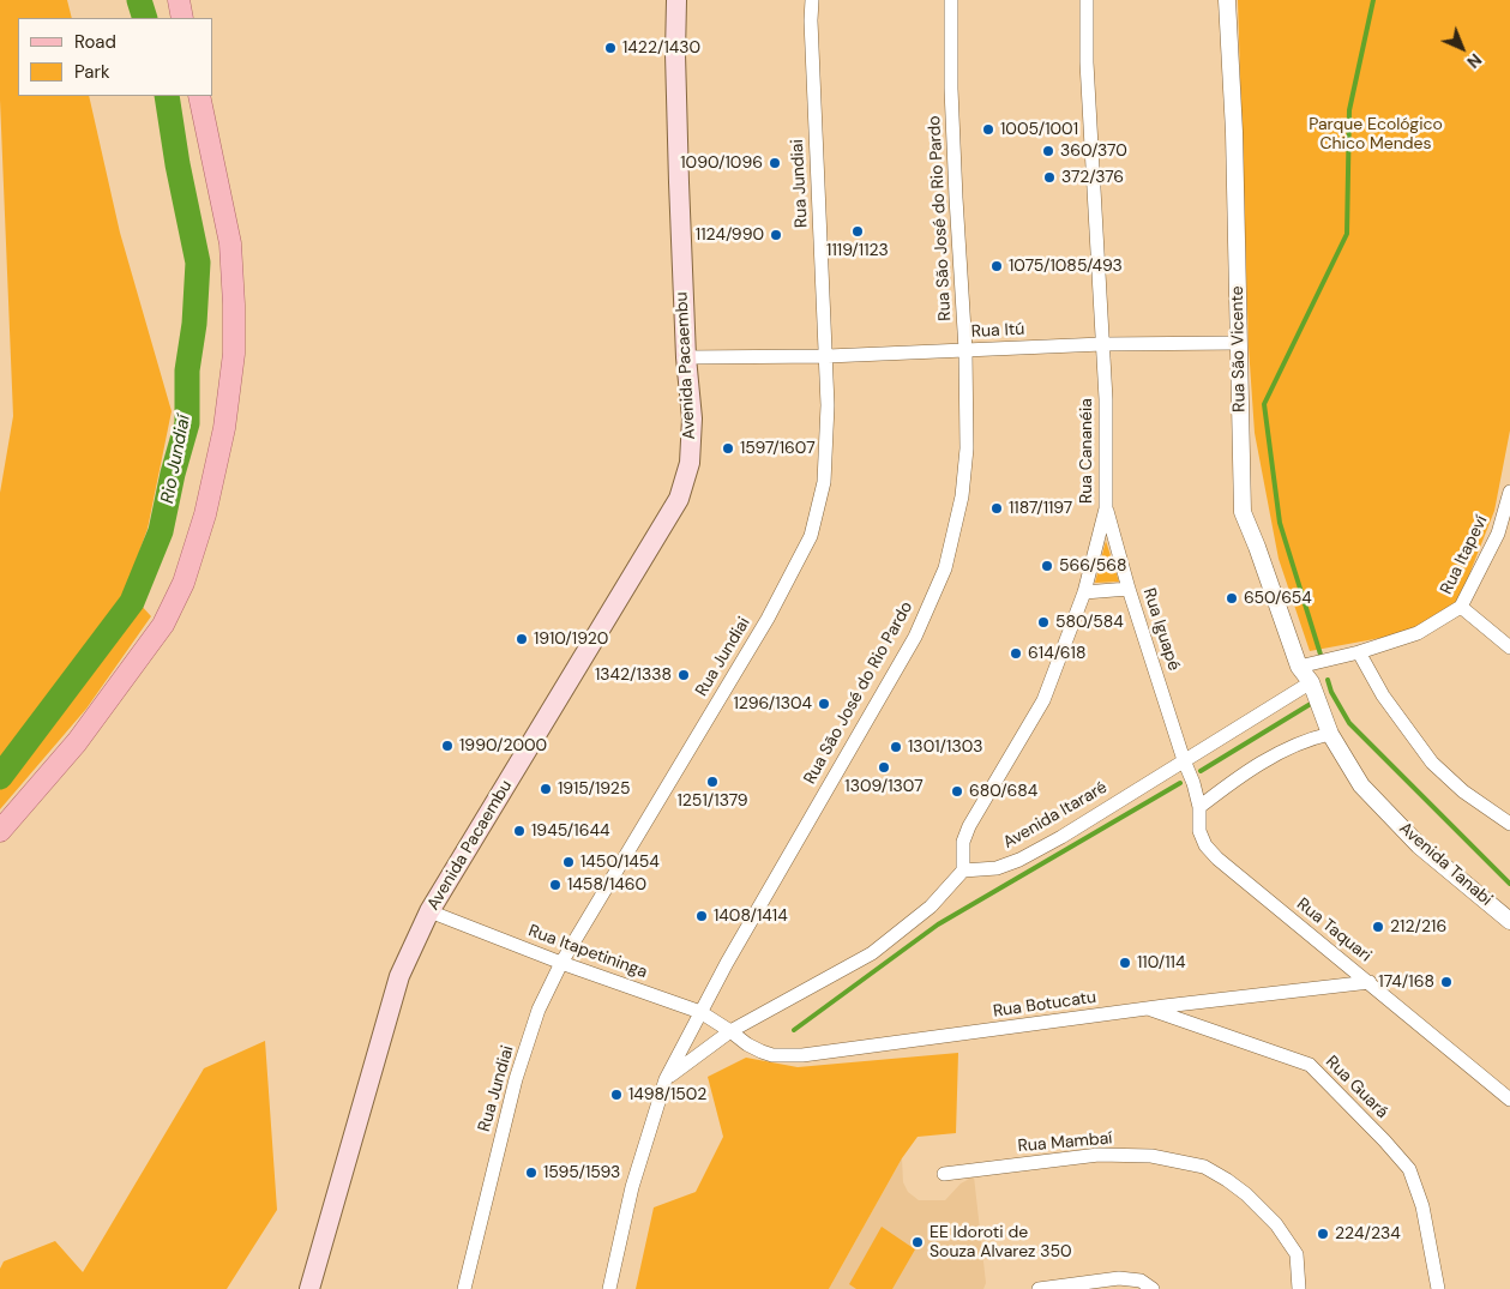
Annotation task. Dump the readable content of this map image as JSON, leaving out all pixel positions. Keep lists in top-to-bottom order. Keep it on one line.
{"streets":{"main road":["Avenida Pacaembu"],"street":["Rua Jundiai","Rua São José do Rio Pardo","Rua Itú","Rua São Vicente","Rua Cananéia","Rua Itapeví","Rua Iguapé","Avenida Itararé","Avenida Tanabi","Rua Taquari","Rua Itapetininga","Rua Botucatu","Rua Guará","Rua Mambaí"]},"crossings":[["Rua Jundiai","Rua Itú"],["Rua Jundiai","Rua Itapetininga"],["Rua São José do Rio Pardo","Rua Itú"],["Rua São José do Rio Pardo","Rua Itapetininga"],["Rua Itú","Rua São Vicente"],["Rua Itú","Avenida Pacaembu"],["Rua Itú","Rua Cananéia"],["Rua São Vicente","Rua Itapeví"],["Rua São Vicente","Avenida Itararé"],["Rua São Vicente","Avenida Tanabi"],["Avenida Pacaembu","Rua Itapetininga"],["Rua Cananéia","Rua Iguapé"],["Rua Cananéia","Avenida Itararé"],["Rua Iguapé","Avenida Itararé"],["Rua Iguapé","Rua Taquari"],["Avenida Itararé","Avenida Tanabi"],["Avenida Itararé","Rua Taquari"],["Rua Taquari","Rua Botucatu"],["Rua Itapetininga","Rua Botucatu"],["Rua Botucatu","Rua Guará"]],"water":["Rio Jundiaí"],"parks":["Parque Ecológico Chico Mendes"],"places":["1422/1430","1005/1001","360/370","1090/1096","372/376","1119/1123","1124/990","1075/1085/493","1597/1607","1187/1197","566/568","650/654","580/584","1910/1920","614/618","1342/1338","1296/1304","1990/2000","1301/1303","1309/1307","1251/1379","1915/1925","680/684","1945/1644","1450/1454","1458/1460","1408/1414","212/216","110/114","174/168","1498/1502","1595/1593","224/234","EE Idoroti de Souza Alvarez 350"],"legend":["Road","Park"],"north":"bottom right"}
